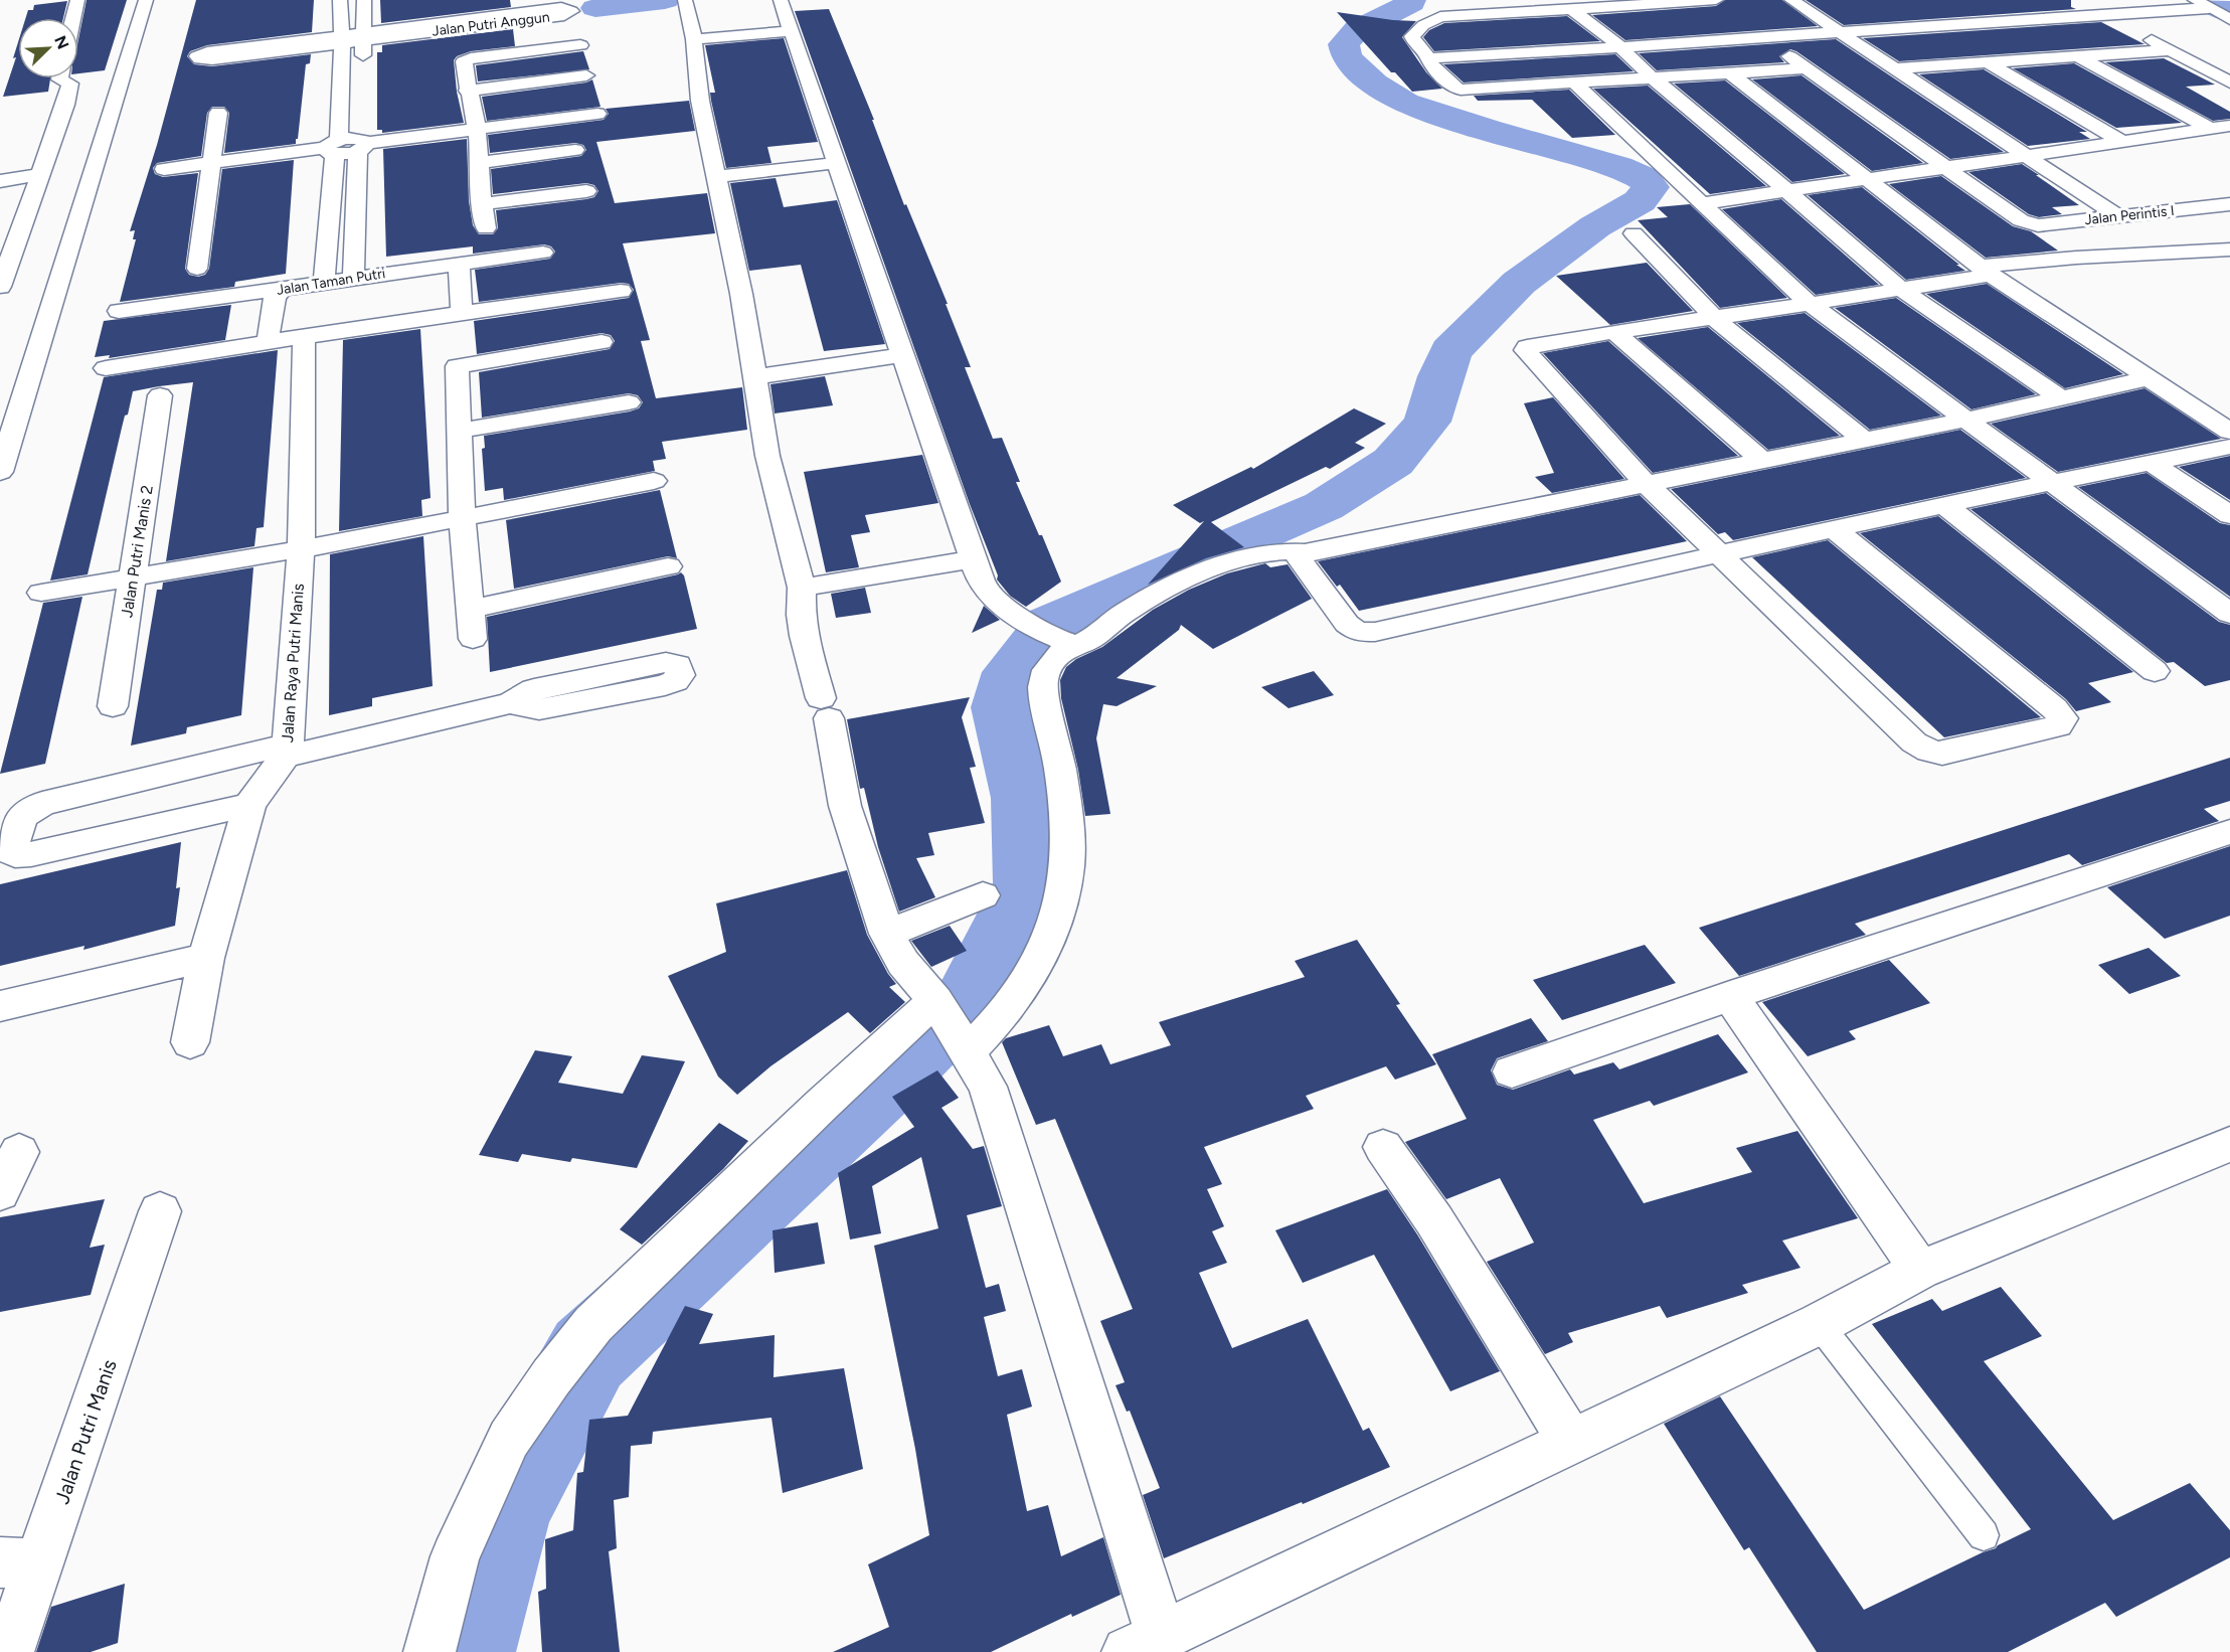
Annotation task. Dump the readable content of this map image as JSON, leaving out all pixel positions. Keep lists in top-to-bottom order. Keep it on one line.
{"streets":{"street":["Jalan Putri Anggun","Jalan Perintis I","Jalan Taman Putri","Jalan Putri Manis 2","Jalan Raya Putri Manis","Jalan Putri Manis"]},"north":"top right"}
